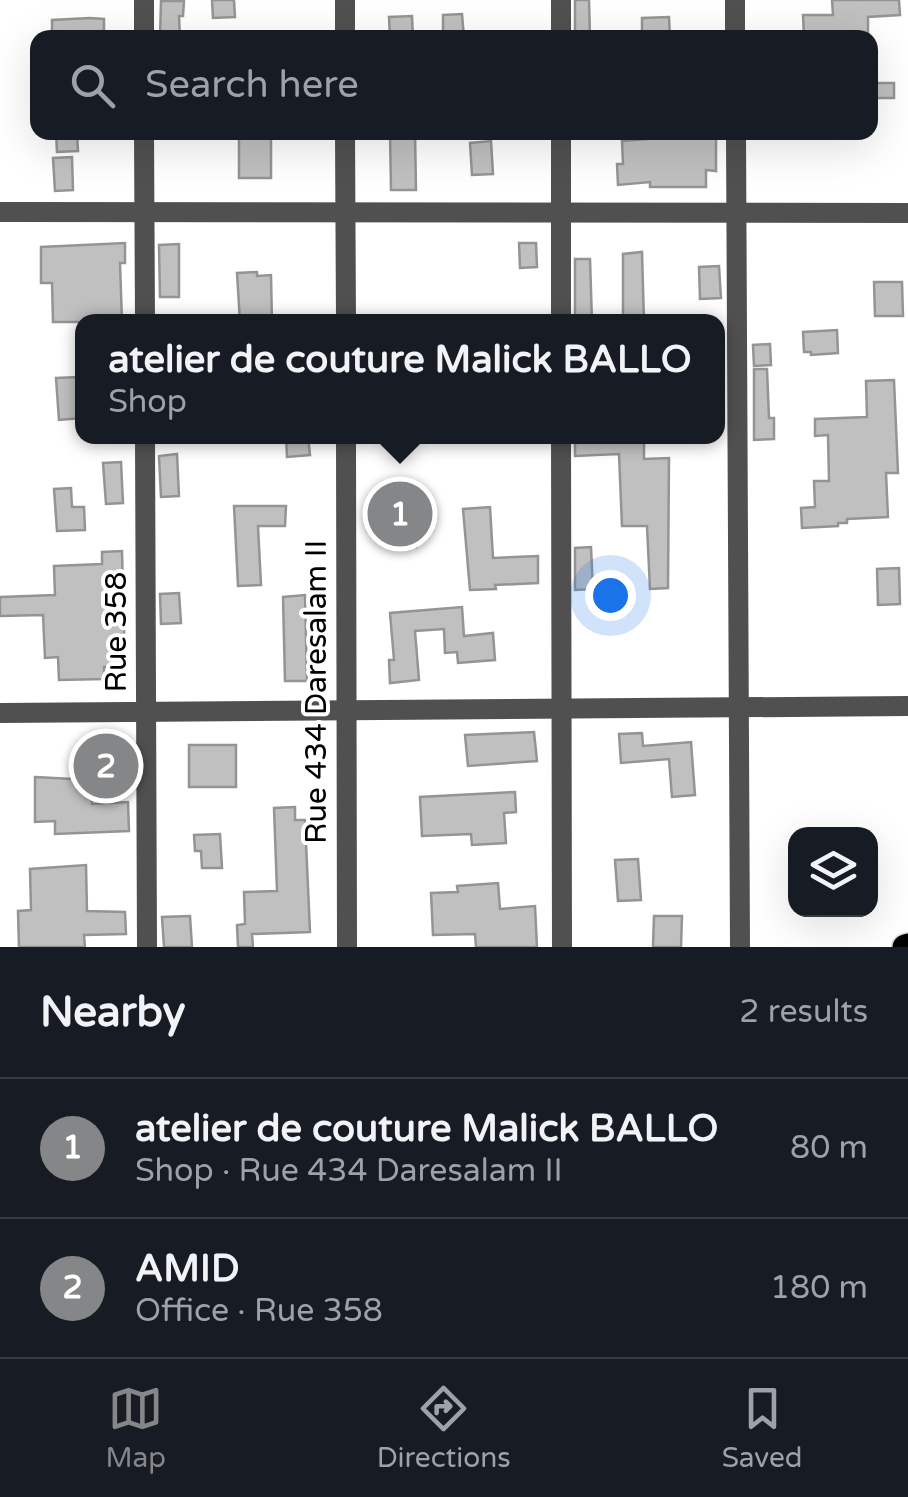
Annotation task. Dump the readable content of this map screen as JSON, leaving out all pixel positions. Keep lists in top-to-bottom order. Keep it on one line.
{"streets":{"street":["Rue 358","Rue 434 Daresalam II"]},"page":{"search":"Search here","popup":["atelier de couture Malick BALLO","Shop"],"pins":["1","2"],"heading":["Nearby","2 results"],"list":[{"mark":"1","name":"atelier de couture Malick BALLO","note":"Shop · Rue 434 Daresalam II","value":"80 m"},{"mark":"2","name":"AMID","note":"Office · Rue 358","value":"180 m"}],"nav":["Map","Directions","Saved"]}}
